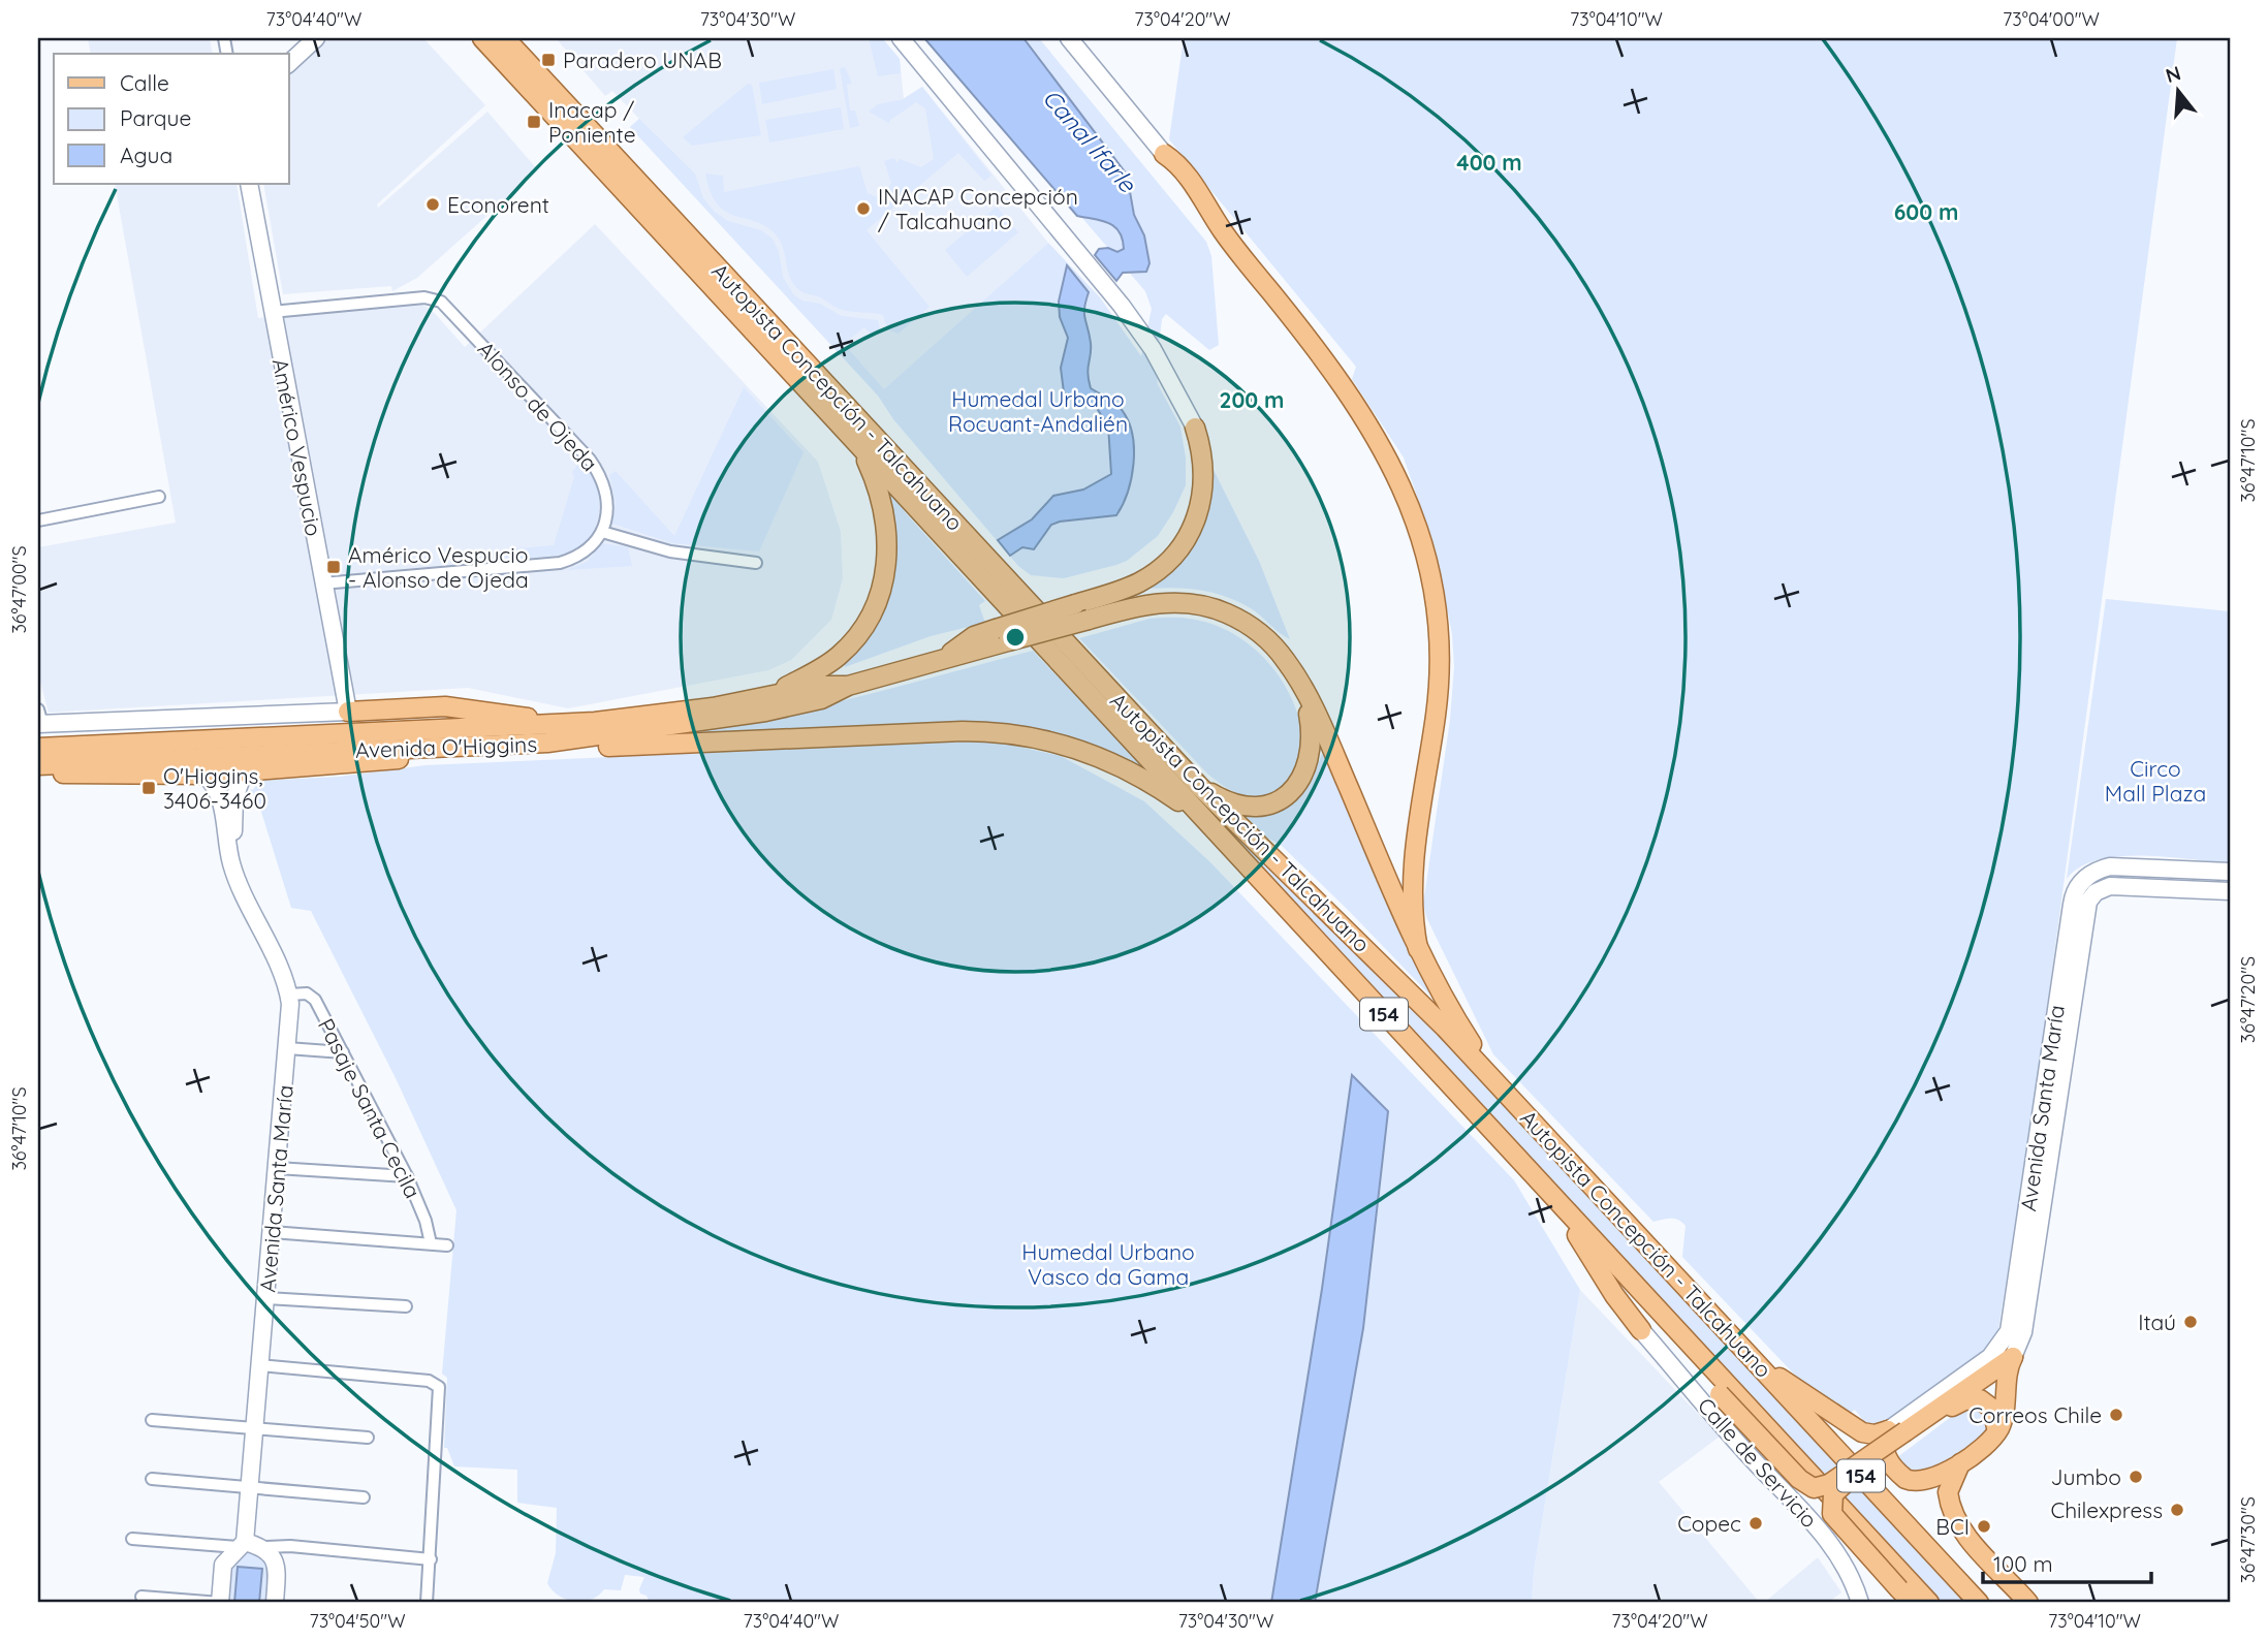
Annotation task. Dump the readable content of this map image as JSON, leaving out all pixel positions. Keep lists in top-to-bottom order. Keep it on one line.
{"streets":{"main road":["Autopista Concepción - Talcahuano","Avenida O'Higgins","154"],"street":["Alonso de Ojeda","Américo Vespucio","Pasaje Santa Cecila","Avenida Santa María","Calle de Servicio"]},"crossings":[["Alonso de Ojeda","Américo Vespucio"],["Américo Vespucio","Avenida O'Higgins"],["Pasaje Santa Cecila","Avenida Santa María"]],"water":["Canal Ifarle"],"parks":["Humedal Urbano Rocuant-Andalién","Circo Mall Plaza","Humedal Urbano Vasco da Gama"],"places":{"transit":["Paradero UNAB","Inacap / Poniente","Américo Vespucio - Alonso de Ojeda","O'Higgins, 3406-3460"],"other":["Econorent","INACAP Concepción / Talcahuano","Itaú","Correos Chile","Jumbo","Chilexpress","Copec","BCI"]},"legend":["Calle","Parque","Agua"],"scale_bar":"100 m","north":"top","coordinates":["73°04'40\"W","73°04'30\"W","73°04'20\"W","73°04'10\"W","73°04'00\"W","36°47'10\"S","36°47'00\"S","36°47'20\"S","36°47'30\"S","73°04'50\"W"],"rings":["400 m","600 m","200 m"]}
